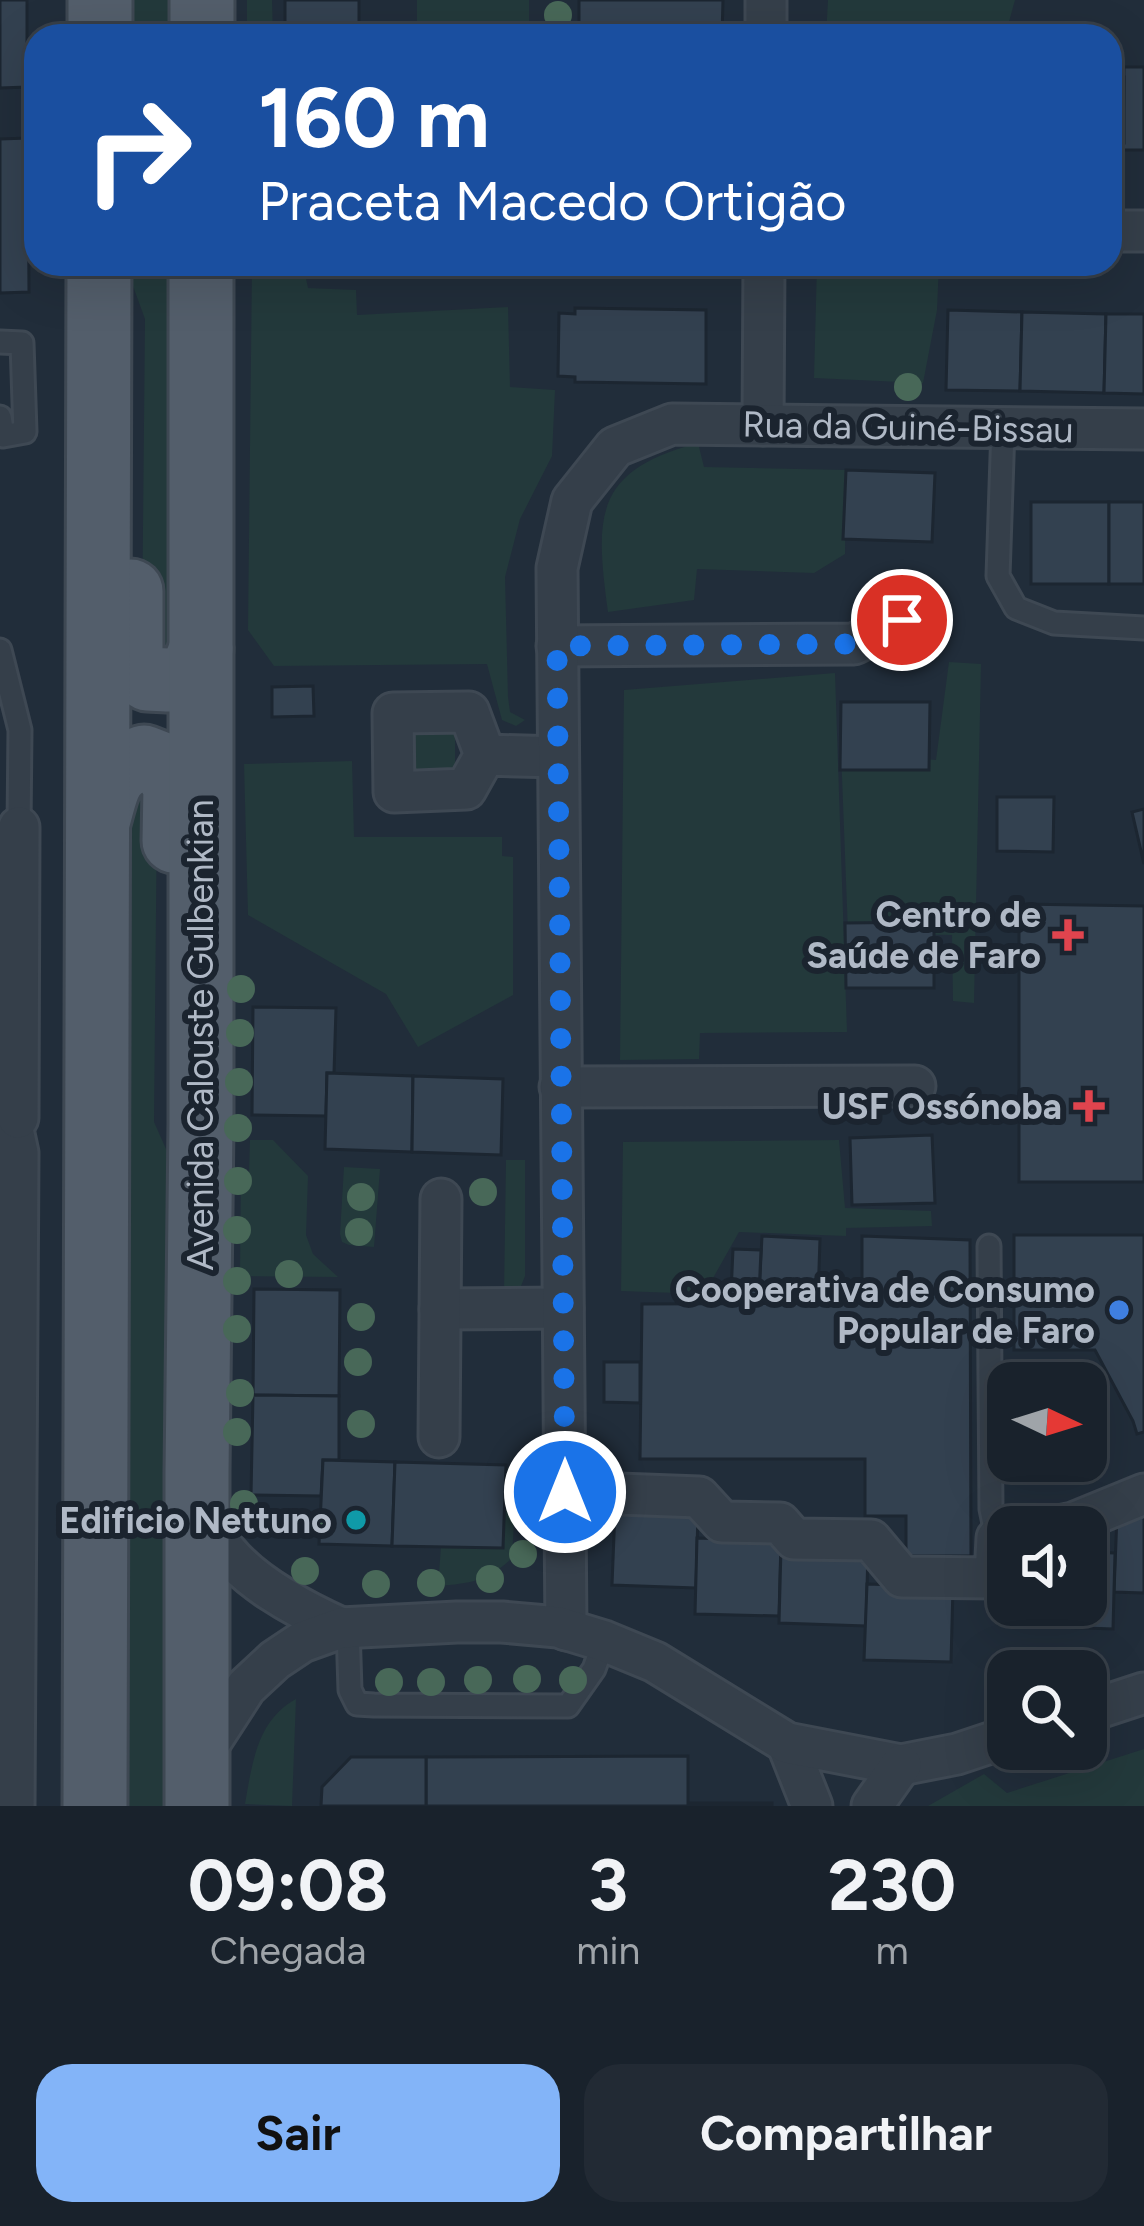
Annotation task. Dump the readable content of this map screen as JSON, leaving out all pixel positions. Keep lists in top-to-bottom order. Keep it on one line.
{"streets":{"main road":["Avenida Calouste Gulbenkian"],"street":["Rua da Guiné-Bissau"]},"places":{"health":["Centro de Saúde de Faro","USF Ossónoba"],"other":["Cooperativa de Consumo Popular de Faro","Edificio Nettuno"]},"north":"right","page":{"turn":["160 m","Praceta Macedo Ortigão"],"eta":["09:08","Chegada","3","min","230","m"],"buttons":["Sair","Compartilhar"]}}
